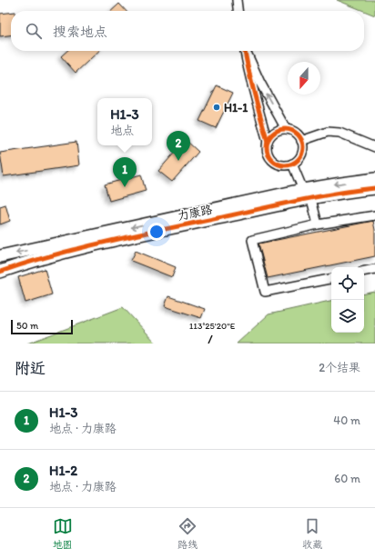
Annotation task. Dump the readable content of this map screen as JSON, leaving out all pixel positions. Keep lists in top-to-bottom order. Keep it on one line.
{"streets":{"street":["力康路"]},"places":["H1-1"],"scale_bar":"50 m","north":"bottom","page":{"search":"搜索地点","popup":["H1-3","地点"],"pins":["2","1"],"scale":"50 m","heading":["附近","2个结果"],"list":[{"mark":"1","name":"H1-3","note":"地点 · 力康路","value":"40 m"},{"mark":"2","name":"H1-2","note":"地点 · 力康路","value":"60 m"}],"nav":["地图","路线","收藏"]},"coordinates":["113°25'20\"E"]}
